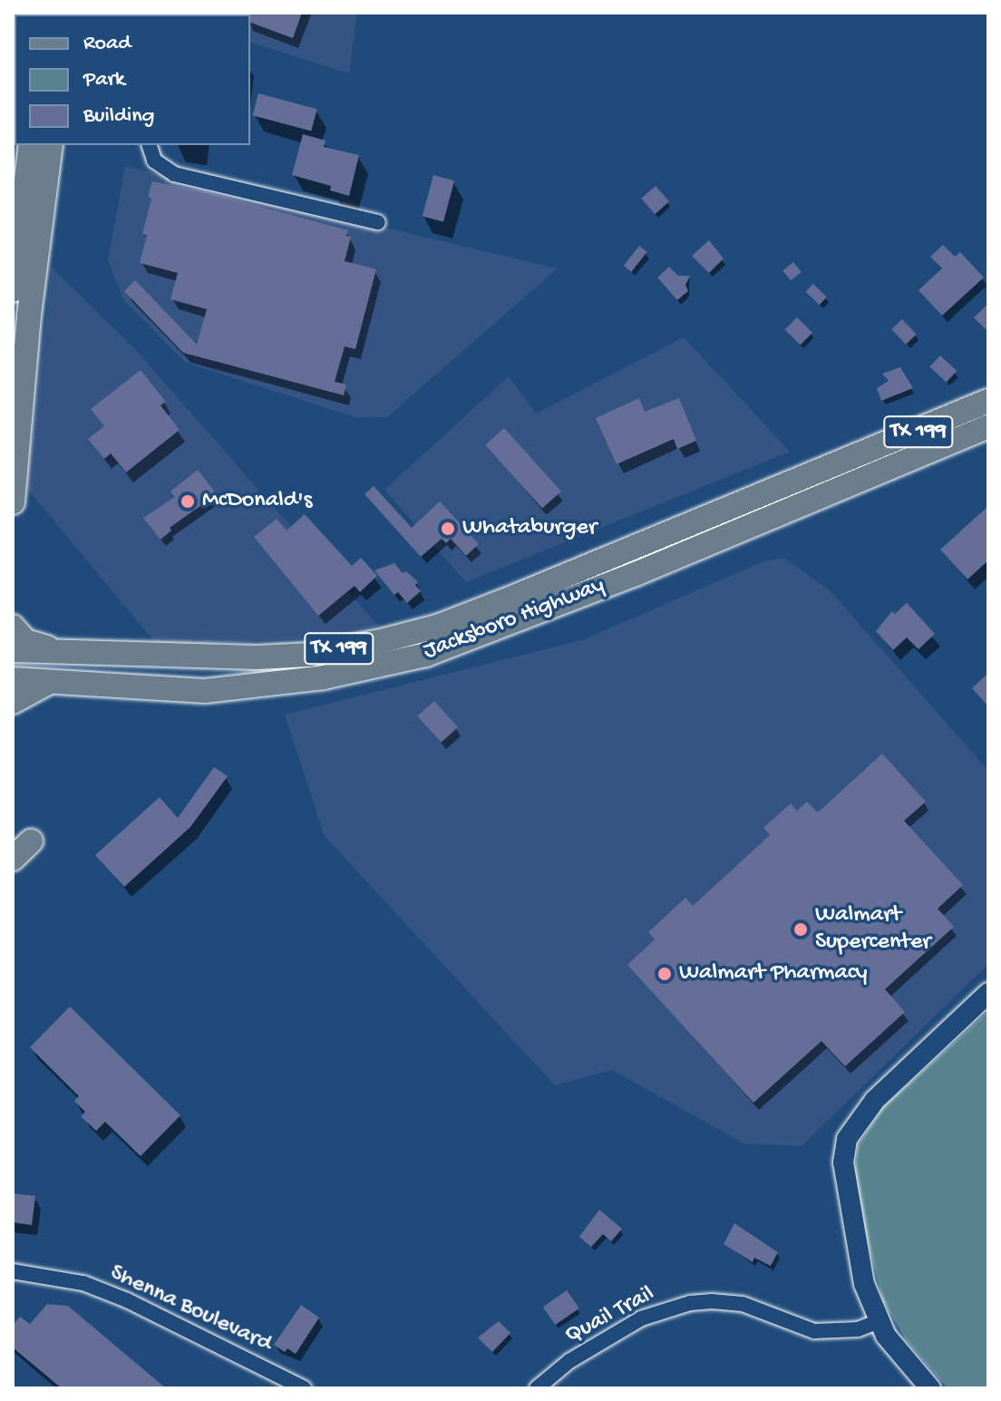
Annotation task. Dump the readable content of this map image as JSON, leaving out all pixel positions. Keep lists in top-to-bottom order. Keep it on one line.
{"streets":{"main road":["TX 199","Jacksboro Highway"],"street":["Shenna Boulevard","Quail Trail"]},"places":["McDonald's","Whataburger","Walmart Supercenter","Walmart Pharmacy"],"legend":["Road","Park","Building"]}
